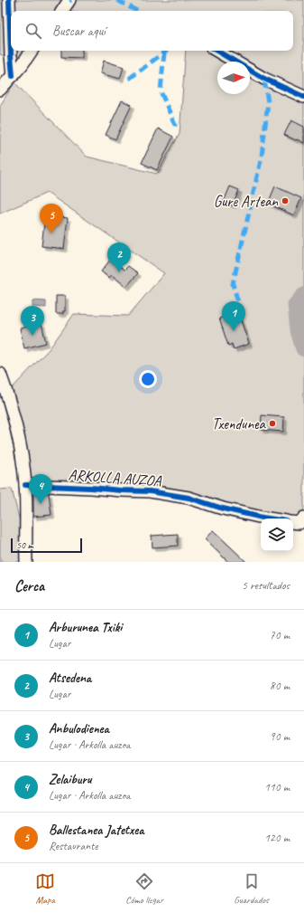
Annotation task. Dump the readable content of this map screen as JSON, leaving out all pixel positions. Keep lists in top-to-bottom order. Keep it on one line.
{"streets":{"street":["ARKOLLA AUZOA"]},"places":["Gure Artean","Txendunea"],"scale_bar":"50 m","north":"right","page":{"search":"Buscar aquí","pins":["5","2","1","3","4"],"scale":"50 m","heading":["Cerca","5 resultados"],"list":[{"mark":"1","name":"Arburunea Txiki","note":"Lugar","value":"70 m"},{"mark":"2","name":"Atsedena","note":"Lugar","value":"80 m"},{"mark":"3","name":"Anbulodienea","note":"Lugar · Arkolla auzoa","value":"90 m"},{"mark":"4","name":"Zelaiburu","note":"Lugar · Arkolla auzoa","value":"110 m"},{"mark":"5","name":"Ballestanea Jatetxea","note":"Restaurante","value":"120 m"}],"nav":["Mapa","Cómo llegar","Guardados"]}}
